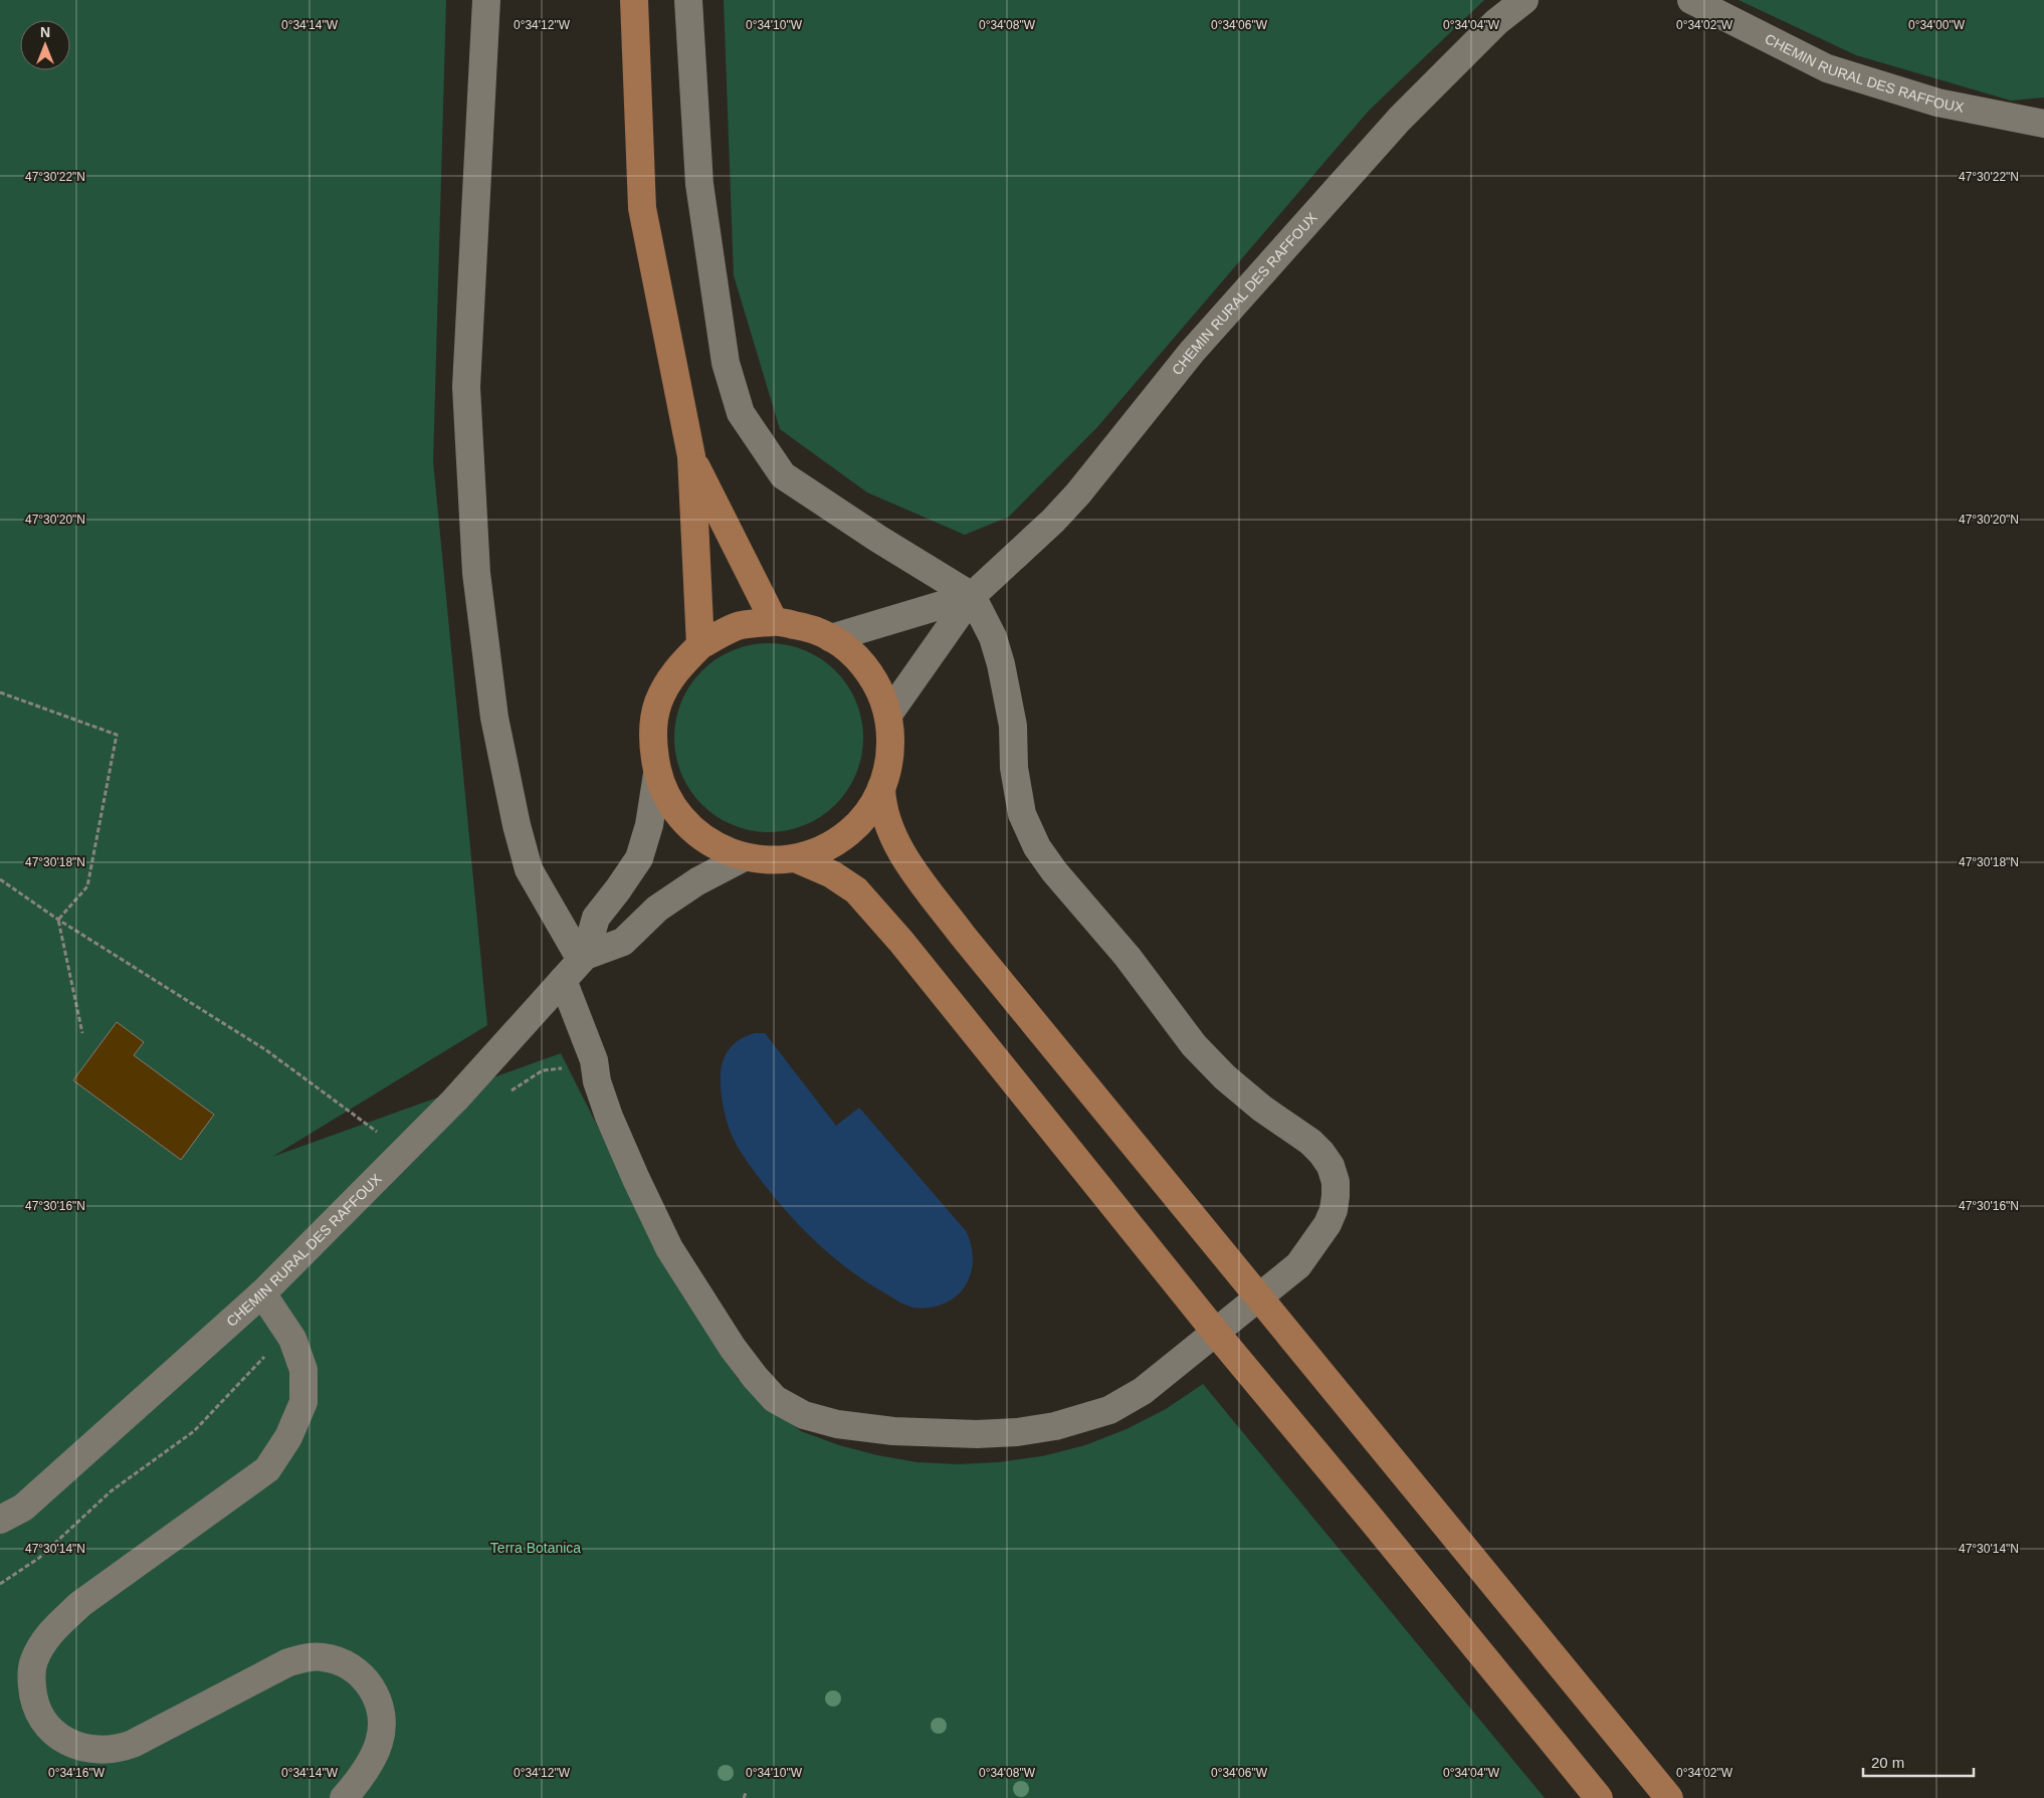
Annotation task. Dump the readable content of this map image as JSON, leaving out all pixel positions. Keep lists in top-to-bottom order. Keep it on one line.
{"streets":{"street":["CHEMIN RURAL DES RAFFOUX"]},"parks":["Terra Botanica"],"scale_bar":"20 m","north":"top","coordinates":["0°34'14\"W","0°34'12\"W","0°34'10\"W","0°34'08\"W","0°34'06\"W","0°34'04\"W","0°34'02\"W","0°34'00\"W","47°30'22\"N","47°30'20\"N","47°30'18\"N","47°30'16\"N","47°30'14\"N","0°34'16\"W"]}
